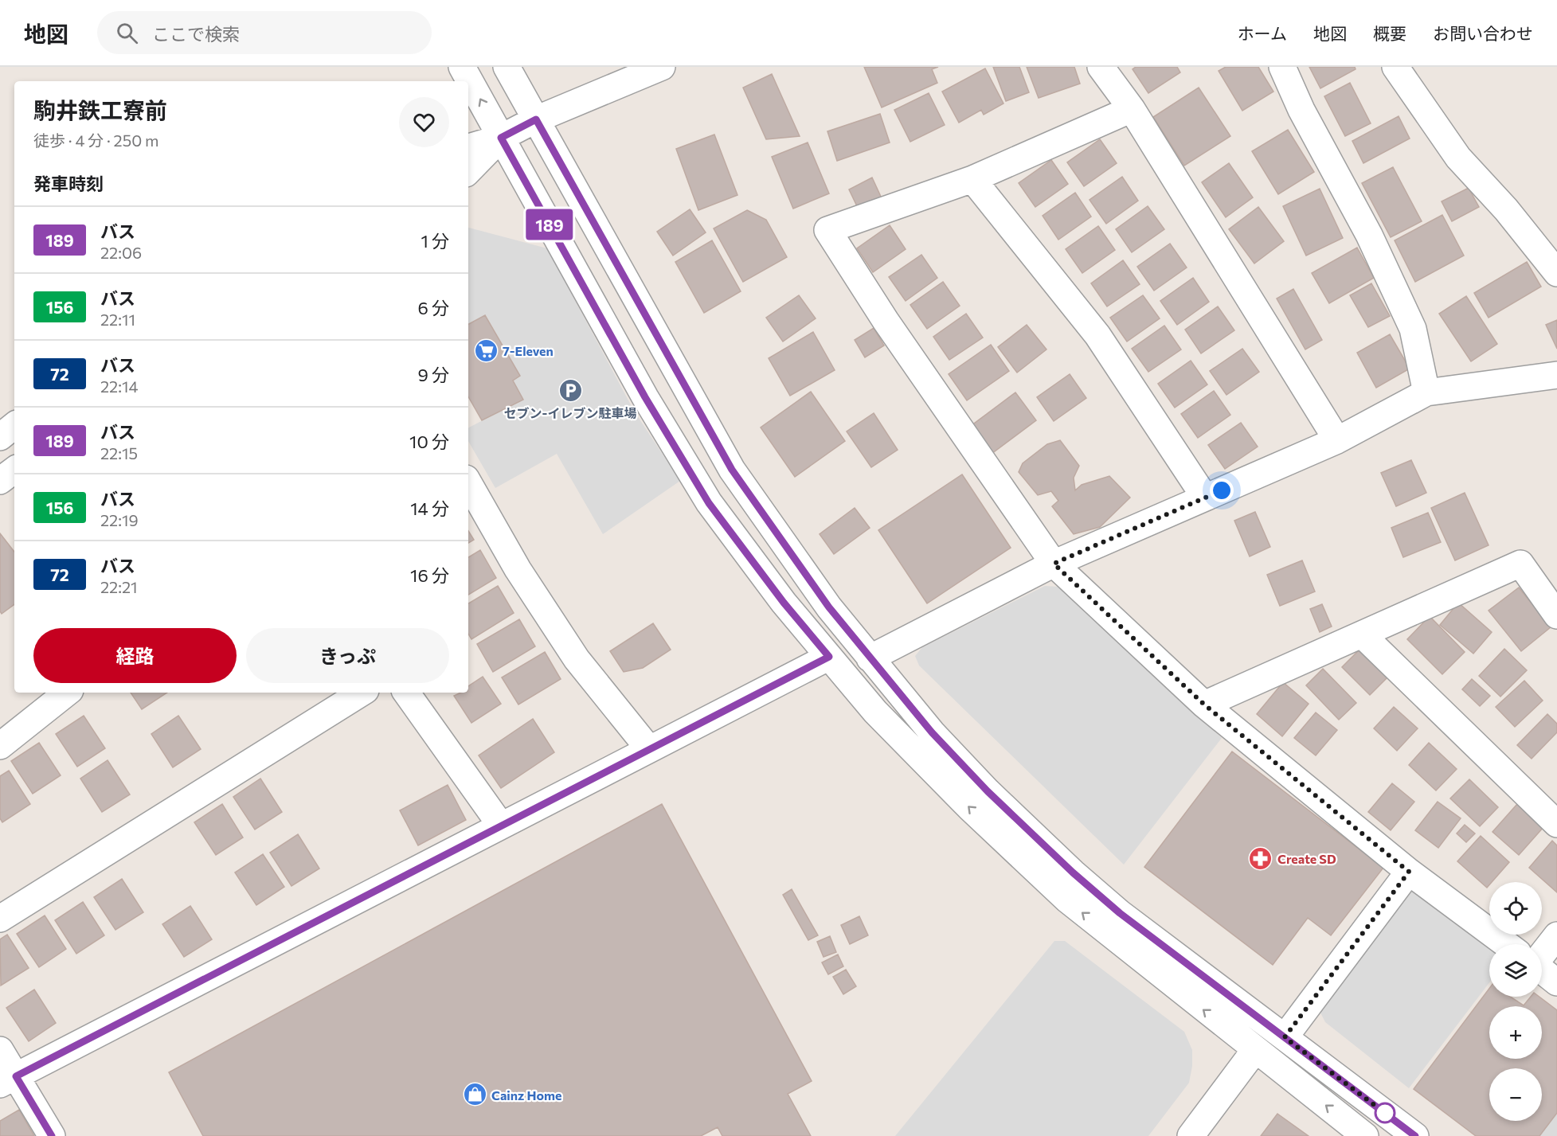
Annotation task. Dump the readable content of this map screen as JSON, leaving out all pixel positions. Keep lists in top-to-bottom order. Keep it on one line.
{"places":{"supermarket":["7-Eleven"],"parking":["セブン-イレブン駐車場"],"pharmacy":["Create SD"],"shop":["Cainz Home"]},"lines":["bus line 189"],"page":{"header":"地図","search":"ここで検索","nav":["ホーム","地図","概要","お問い合わせ"],"on_map":"189","heading":[["駒井鉄工寮前","徒歩 · 4 分 · 250 m"],"発車時刻"],"list":[{"mark":"189","name":"バス","note":"22:06","value":"1 分"},{"mark":"156","name":"バス","note":"22:11","value":"6 分"},{"mark":"72","name":"バス","note":"22:14","value":"9 分"},{"mark":"189","name":"バス","note":"22:15","value":"10 分"},{"mark":"156","name":"バス","note":"22:19","value":"14 分"},{"mark":"72","name":"バス","note":"22:21","value":"16 分"}],"buttons":["経路","きっぷ"],"map_buttons":["+","−"]}}
